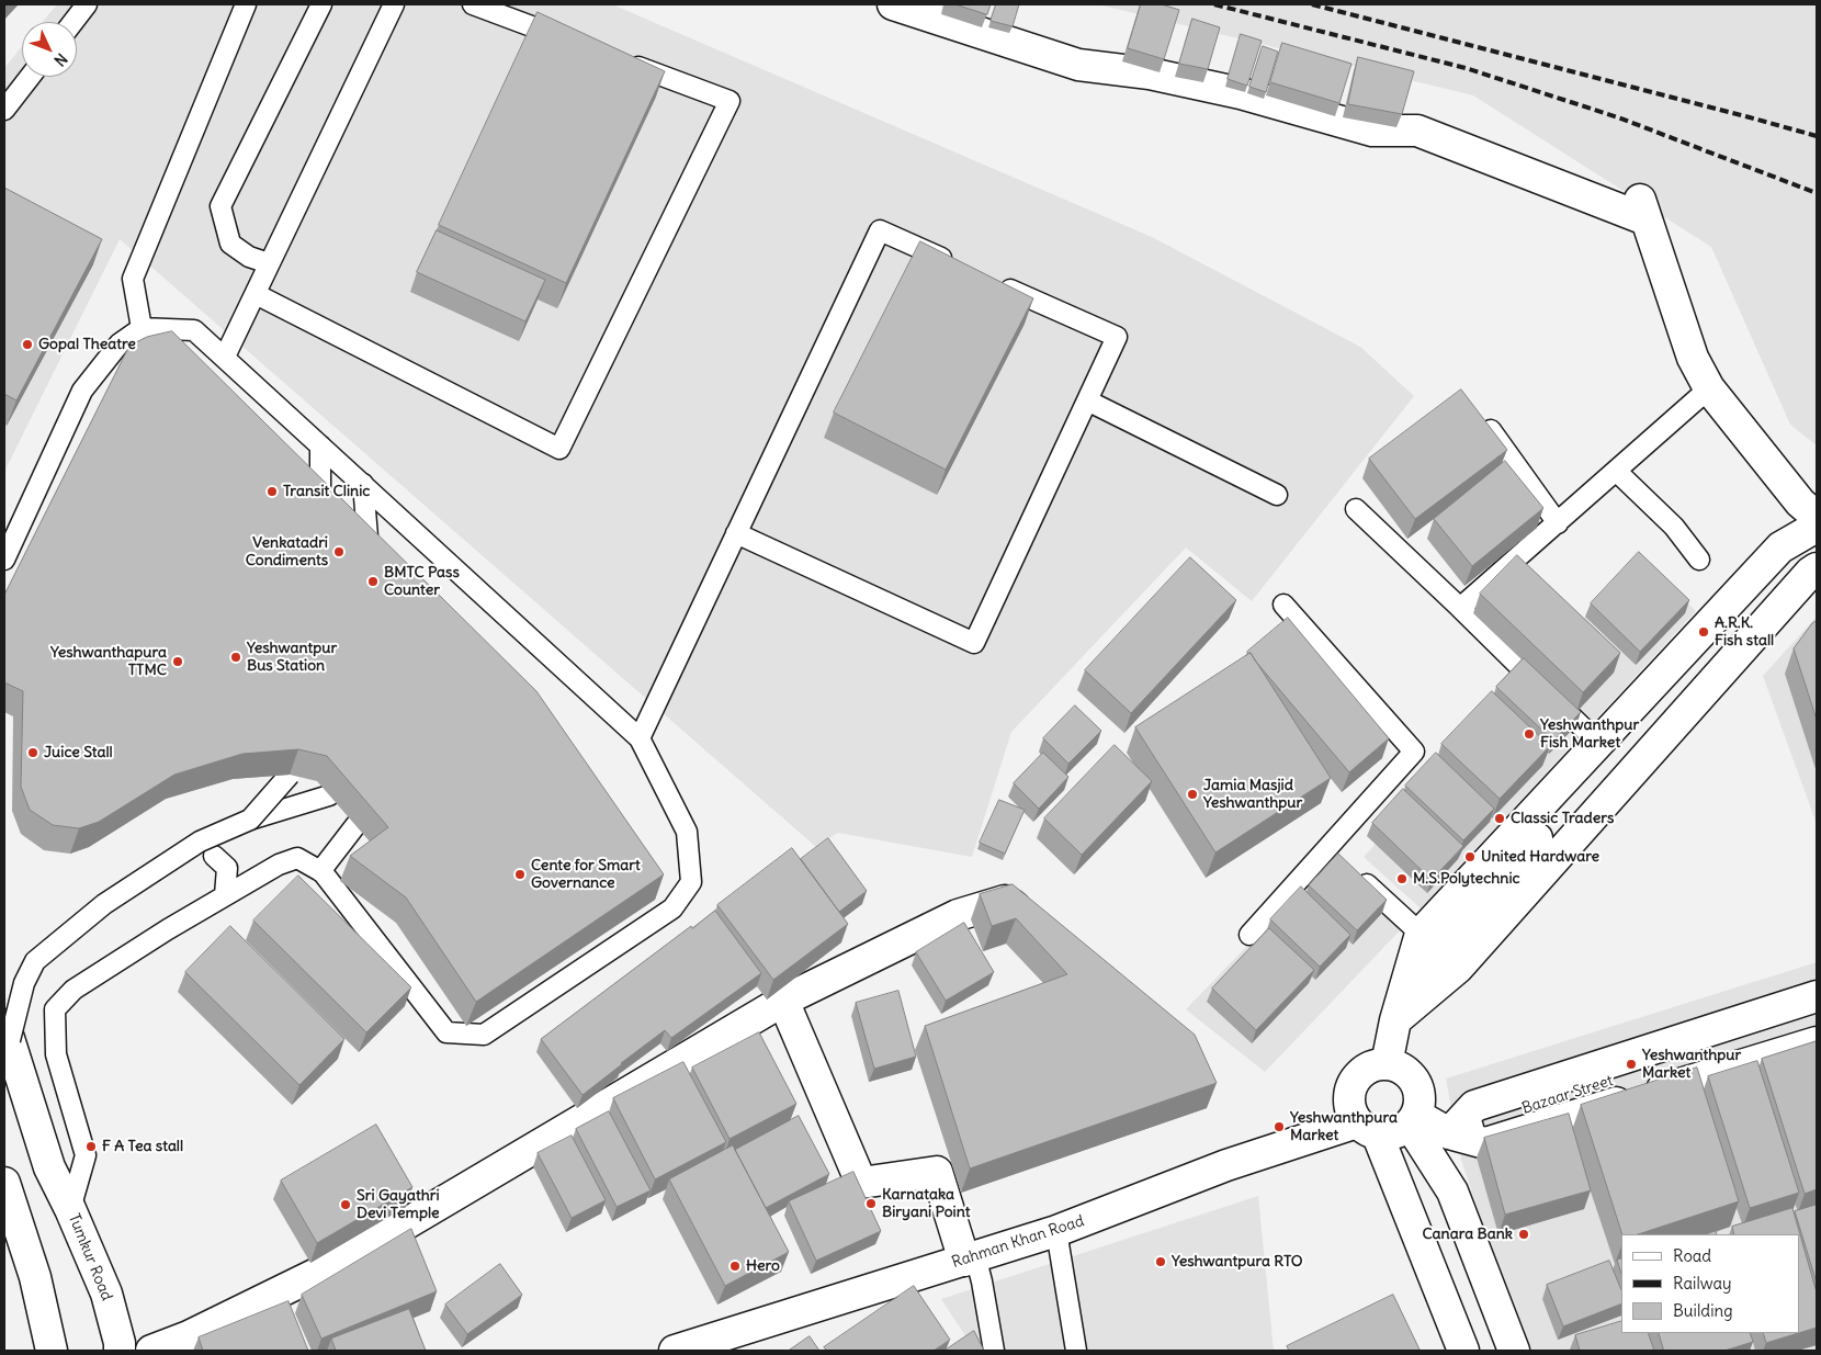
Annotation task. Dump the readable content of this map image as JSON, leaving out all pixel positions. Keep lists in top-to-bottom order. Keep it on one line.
{"streets":{"main road":["Bazaar Street","Rahman Khan Road","Tumkur Road"]},"places":["Gopal Theatre","Transit Clinic","Venkatadri Condiments","BMTC Pass Counter","A.R.K. Fish stall","Yeshwantpur Bus Station","Yeshwanthapura TTMC","Yeshwanthpur Fish Market","Juice Stall","Jamia Masjid Yeshwanthpur","Classic Traders","United Hardware","Cente for Smart Governance","M.S.Polytechnic","Yeshwanthpur Market","Yeshwanthpura Market","F A Tea stall","Karnataka Biryani Point","Sri Gayathri Devi Temple","Canara Bank","Yeshwantpura RTO","Hero"],"legend":["Road","Railway","Building"],"north":"bottom right"}
